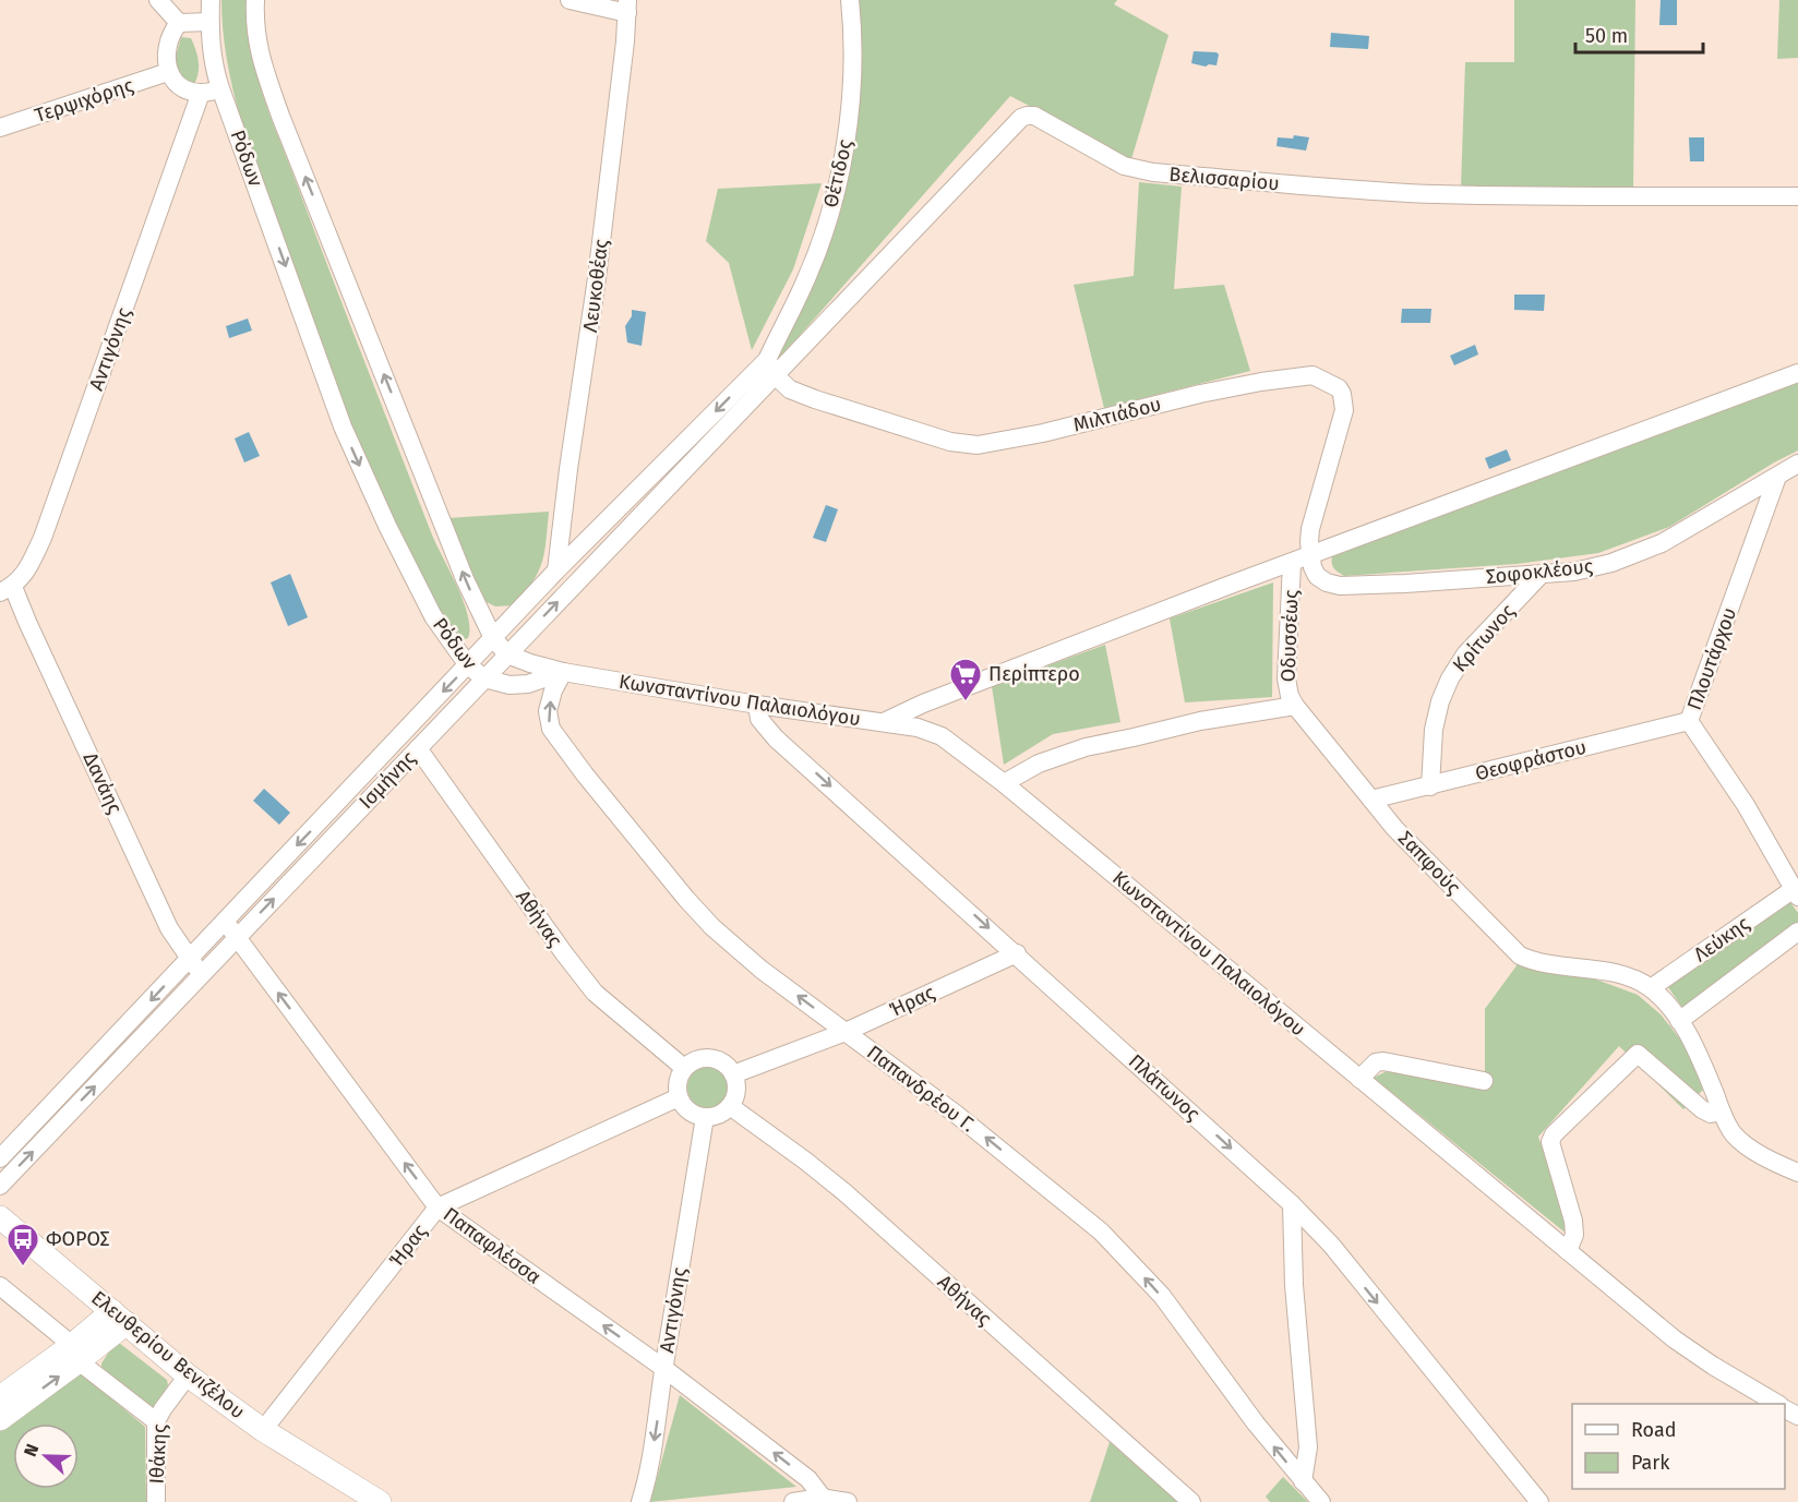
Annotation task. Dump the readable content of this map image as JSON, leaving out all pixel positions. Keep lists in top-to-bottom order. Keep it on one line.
{"streets":{"main road":["Ελευθερίου Βενιζέλου"],"street":["Τερψιχόρης","Ρόδων","Θέτιδος","Βελισσαρίου","Λευκοθέας","Αντιγόνης","Μιλτιάδου","Σοφοκλέους","Οδυσσέως","Κρίτωνος","Πλουτάρχου","Κωνσταντίνου Παλαιολόγου","Θεοφράστου","Ισμήνης","Δανάης","Σαπφούς","Αθήνας","Λεύκης","Ήρας","Πλάτωνος","Παπανδρέου Γ.","Παπαφλέσσα","Ιθάκης"]},"crossings":[["Ρόδων","Κωνσταντίνου Παλαιολόγου"],["Ρόδων","Ισμήνης"],["Ρόδων","Παπανδρέου Γ."],["Θέτιδος","Μιλτιάδου"],["Θέτιδος","Ισμήνης"],["Βελισσαρίου","Μιλτιάδου"],["Βελισσαρίου","Ισμήνης"],["Λευκοθέας","Ισμήνης"],["Αντιγόνης","Δανάης"],["Αντιγόνης","Αθήνας"],["Αντιγόνης","Ήρας"],["Αντιγόνης","Παπαφλέσσα"],["Μιλτιάδου","Σοφοκλέους"],["Μιλτιάδου","Ισμήνης"],["Σοφοκλέους","Κρίτωνος"],["Σοφοκλέους","Πλουτάρχου"],["Οδυσσέως","Σαπφούς"],["Κρίτωνος","Θεοφράστου"],["Πλουτάρχου","Θεοφράστου"],["Πλουτάρχου","Λεύκης"],["Κωνσταντίνου Παλαιολόγου","Πλάτωνος"],["Κωνσταντίνου Παλαιολόγου","Παπανδρέου Γ."],["Θεοφράστου","Σαπφούς"],["Ισμήνης","Δανάης"],["Ισμήνης","Αθήνας"],["Ισμήνης","Παπαφλέσσα"],["Σαπφούς","Λεύκης"],["Αθήνας","Ήρας"],["Ήρας","Πλάτωνος"],["Ήρας","Παπανδρέου Γ."],["Ήρας","Παπαφλέσσα"],["Ήρας","Ελευθερίου Βενιζέλου"],["Ελευθερίου Βενιζέλου","Ιθάκης"]],"one_way":["Πλάτωνος","Παπανδρέου Γ.","Παπαφλέσσα"],"places":{"supermarket":["Περίπτερο"],"bus stop":["ΦΟΡΟΣ"]},"legend":["Road","Park"],"scale_bar":"50 m","north":"left"}
